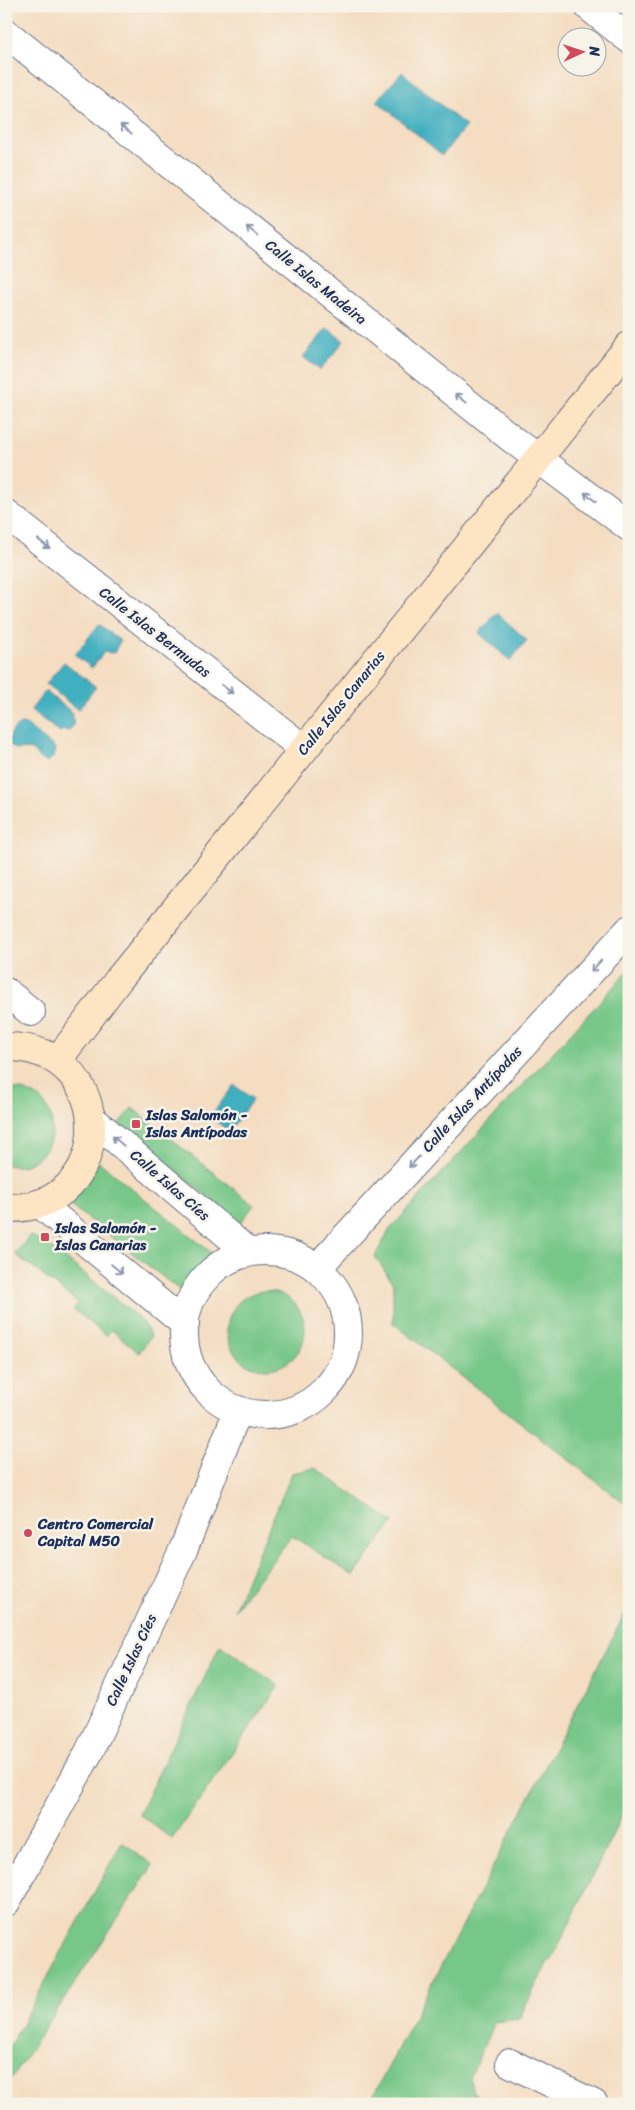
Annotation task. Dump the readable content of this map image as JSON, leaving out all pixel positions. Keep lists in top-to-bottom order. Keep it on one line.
{"streets":{"street":["Calle Islas Madeira","Calle Islas Bermudas","Calle Islas Canarias","Calle Islas Antípodas","Calle Islas Cíes"]},"crossings":[["Calle Islas Madeira","Calle Islas Canarias"],["Calle Islas Bermudas","Calle Islas Canarias"],["Calle Islas Antípodas","Calle Islas Cíes"]],"one_way":["Calle Islas Madeira","Calle Islas Bermudas","Calle Islas Antípodas"],"places":{"transit":["Islas Salomón - Islas Antípodas","Islas Salomón - Islas Canarias"],"other":["Centro Comercial Capital M50"]},"north":"right"}
